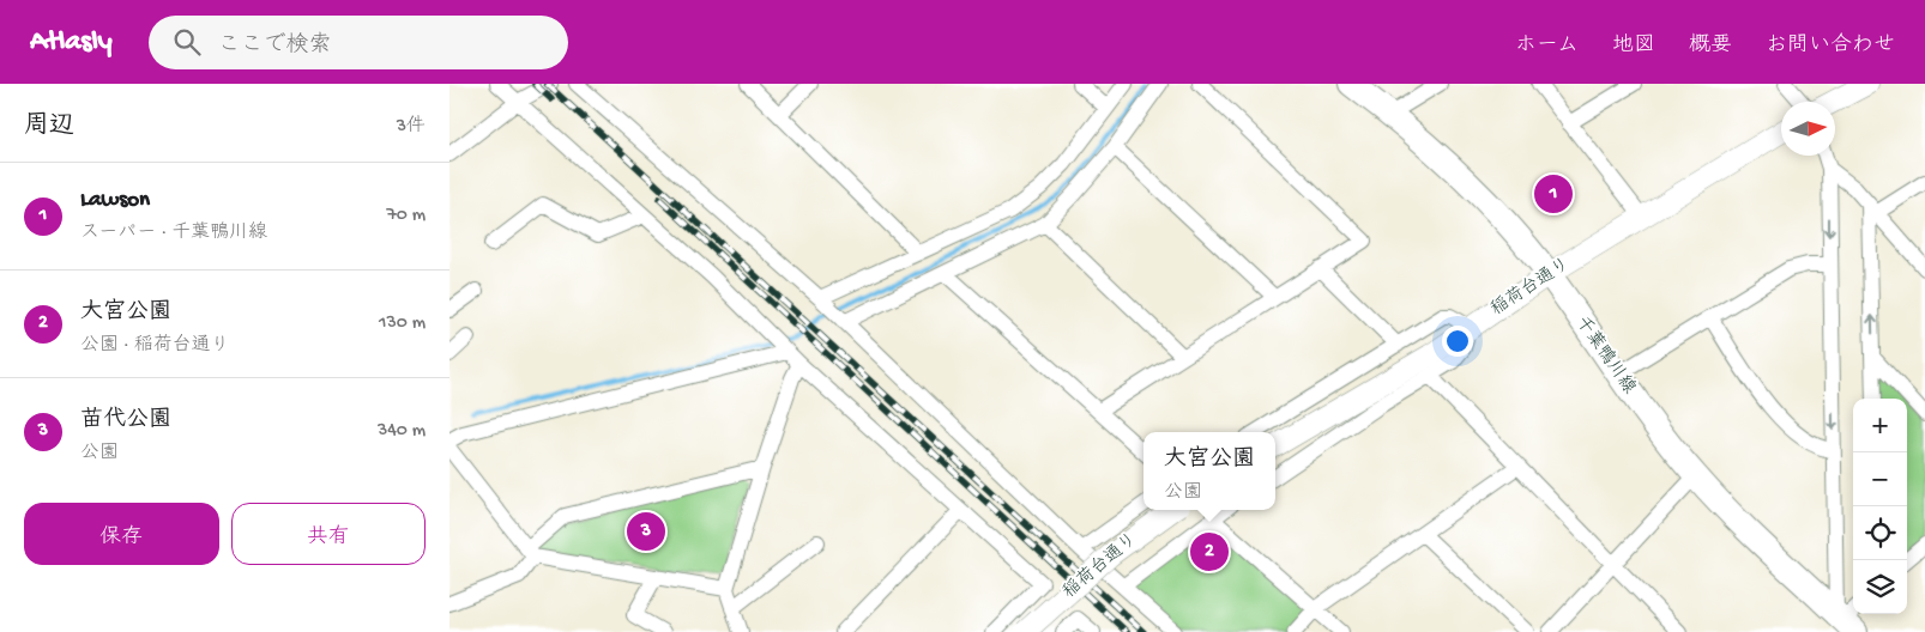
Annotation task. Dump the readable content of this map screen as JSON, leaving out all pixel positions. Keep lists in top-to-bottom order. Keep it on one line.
{"streets":{"main road":["千葉鴨川線"],"street":["稲荷台通り"]},"crossings":[["稲荷台通り","千葉鴨川線"]],"north":"right","page":{"header":"Atlasly","search":"ここで検索","nav":["ホーム","地図","概要","お問い合わせ"],"heading":["周辺","3件"],"list":[{"mark":"1","name":"Lawson","note":"スーパー · 千葉鴨川線","value":"70 m"},{"mark":"2","name":"大宮公園","note":"公園 · 稲荷台通り","value":"130 m"},{"mark":"3","name":"苗代公園","note":"公園","value":"340 m"}],"pins":["1","3","2"],"map_buttons":["+","−"],"popup":["大宮公園","公園"],"buttons":["保存","共有"]}}
